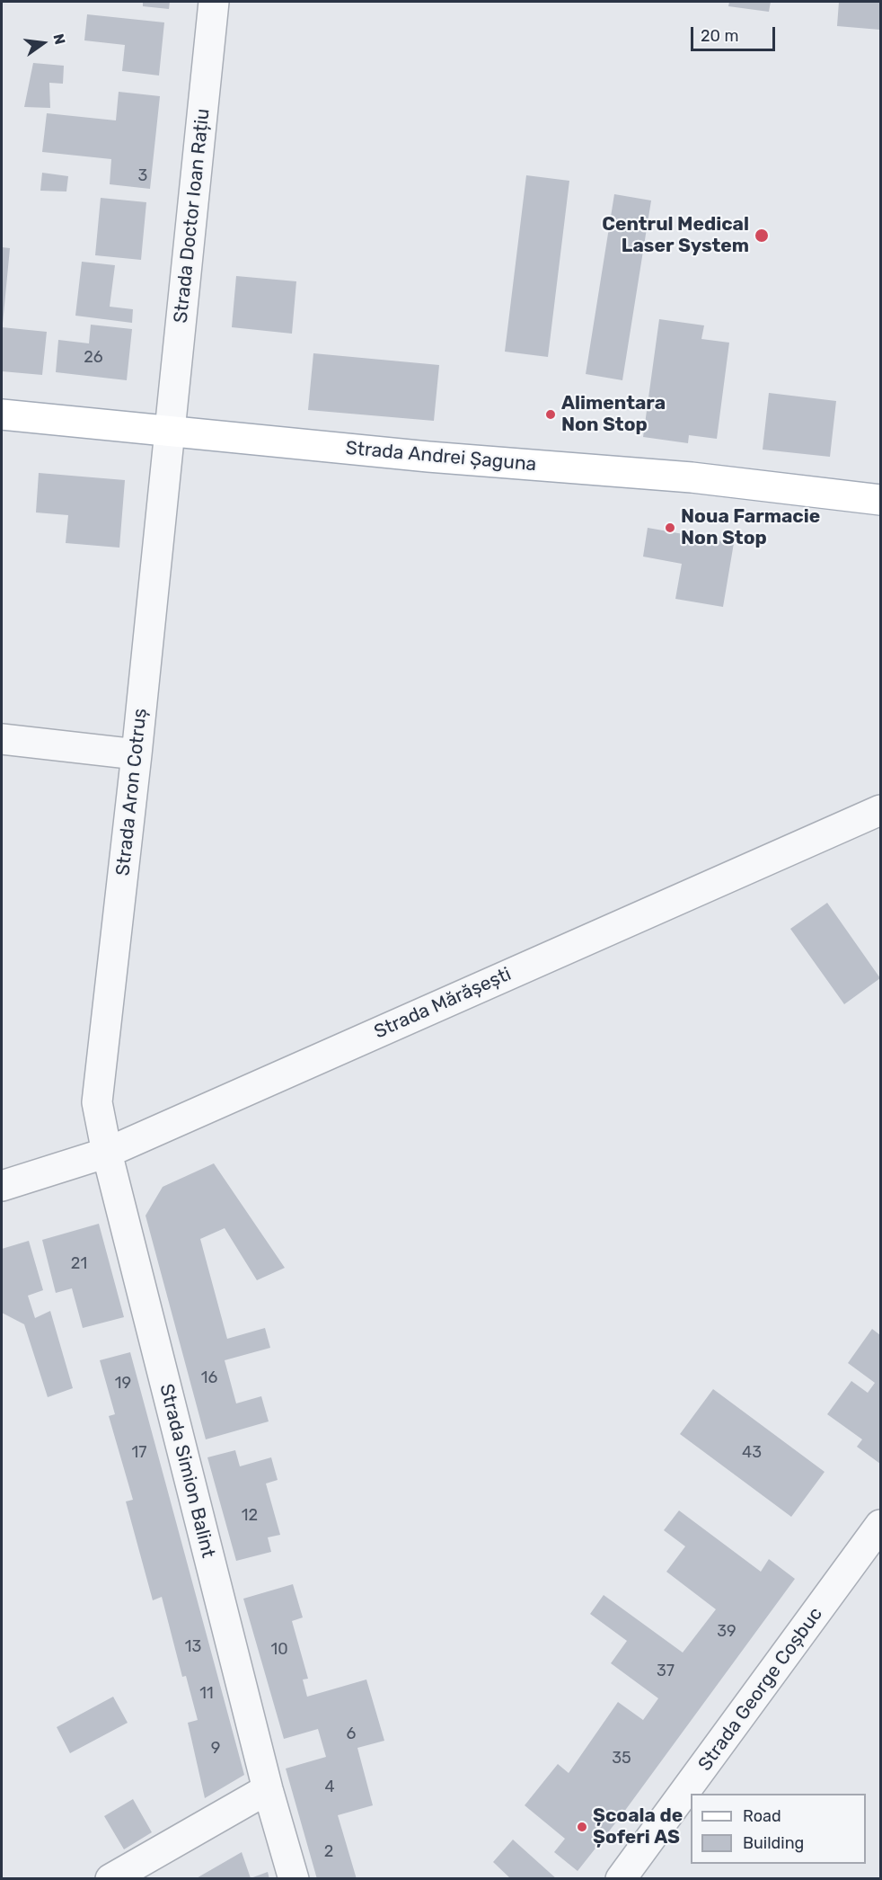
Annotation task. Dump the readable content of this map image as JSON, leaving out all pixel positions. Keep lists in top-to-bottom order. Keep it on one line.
{"streets":{"main road":["Strada Andrei Șaguna"],"street":["Strada Doctor Ioan Rațiu","Strada Aron Cotruș","Strada Mărășești","Strada Simion Balint","Strada George Coșbuc"]},"crossings":[["Strada Doctor Ioan Rațiu","Strada Andrei Șaguna"],["Strada Doctor Ioan Rațiu","Strada Aron Cotruș"],["Strada Andrei Șaguna","Strada Aron Cotruș"],["Strada Aron Cotruș","Strada Mărășești"],["Strada Aron Cotruș","Strada Simion Balint"],["Strada Mărășești","Strada Simion Balint"]],"places":["Centrul Medical Laser System","Alimentara Non Stop","Noua Farmacie Non Stop","Școala de Șoferi AS"],"house_numbers":["3","26","21","16","19","17","43","12","39","13","10","37","11","6","9","35","4","2"],"legend":["Road","Building"],"scale_bar":"20 m","north":"right"}
